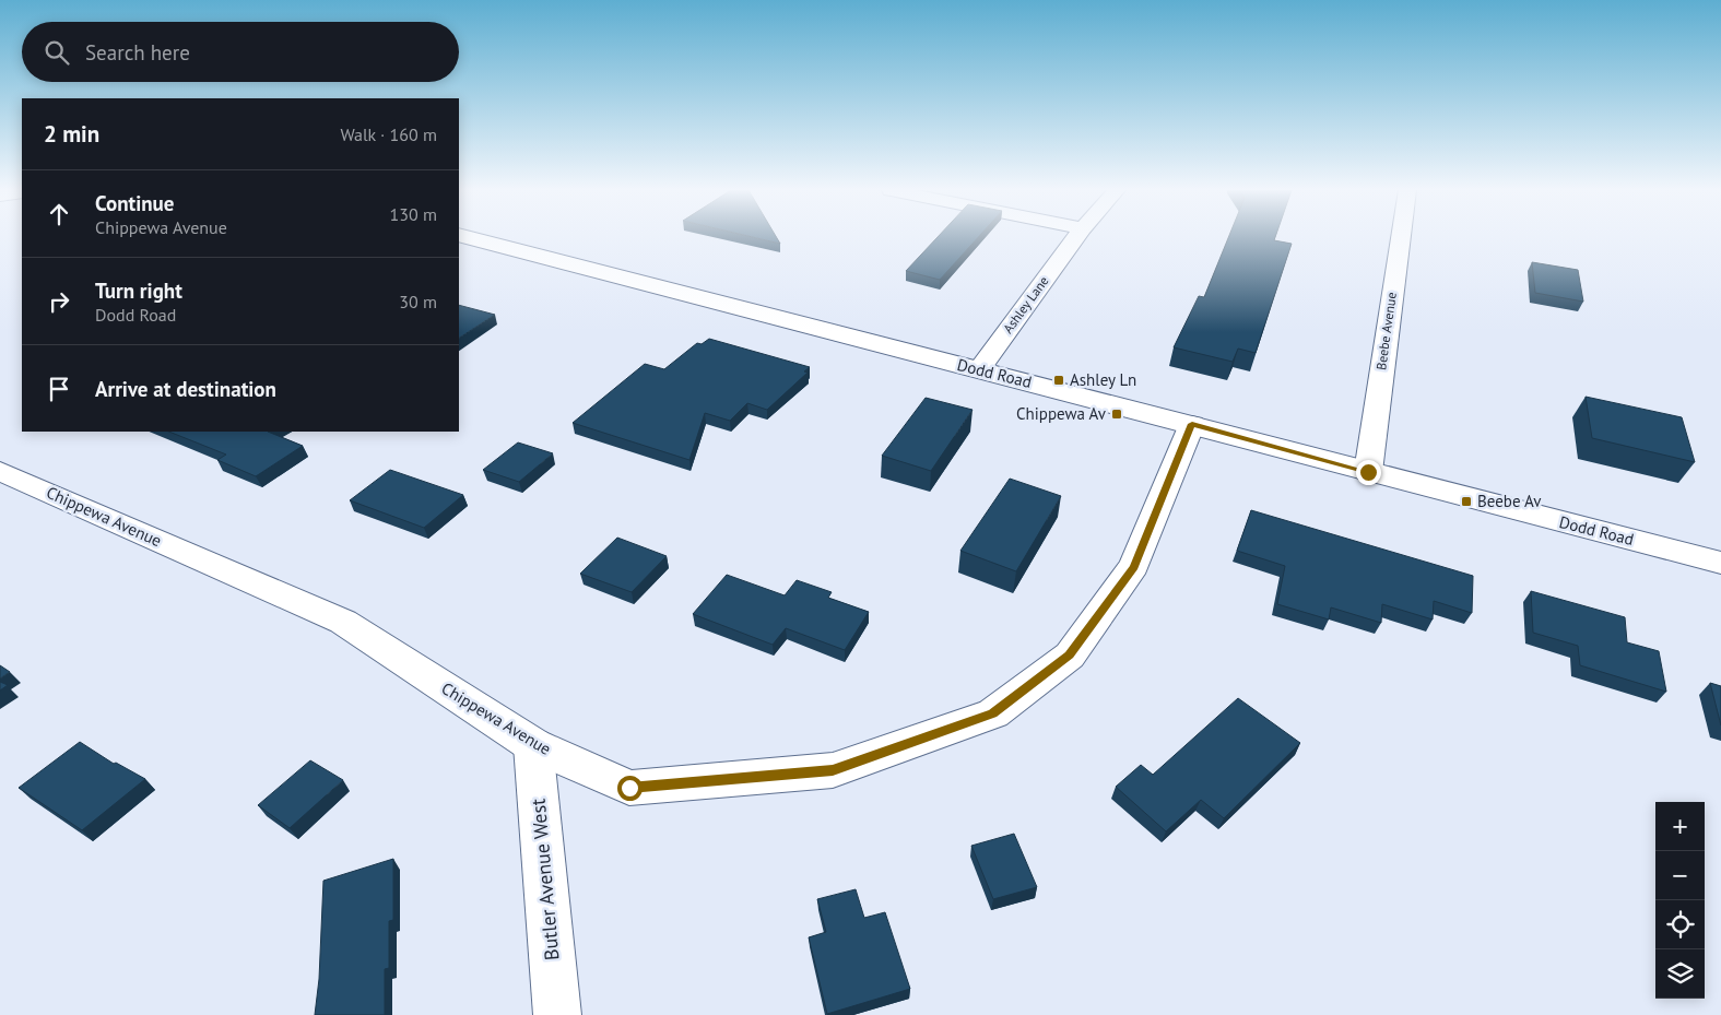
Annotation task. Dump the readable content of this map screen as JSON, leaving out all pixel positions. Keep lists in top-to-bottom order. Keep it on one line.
{"streets":{"street":["Ashley Lane","Beebe Avenue","Dodd Road","Chippewa Avenue","Butler Avenue West"]},"crossings":[["Ashley Lane","Dodd Road"],["Beebe Avenue","Dodd Road"],["Dodd Road","Chippewa Avenue"],["Chippewa Avenue","Butler Avenue West"]],"places":{"transit":["Ashley Ln","Chippewa Av","Beebe Av"]},"page":{"search":"Search here","heading":["2 min","Walk · 160 m"],"list":[["Continue","Chippewa Avenue","130 m"],["Turn right","Dodd Road","30 m"],"Arrive at destination"],"map_buttons":["+","−"]}}
